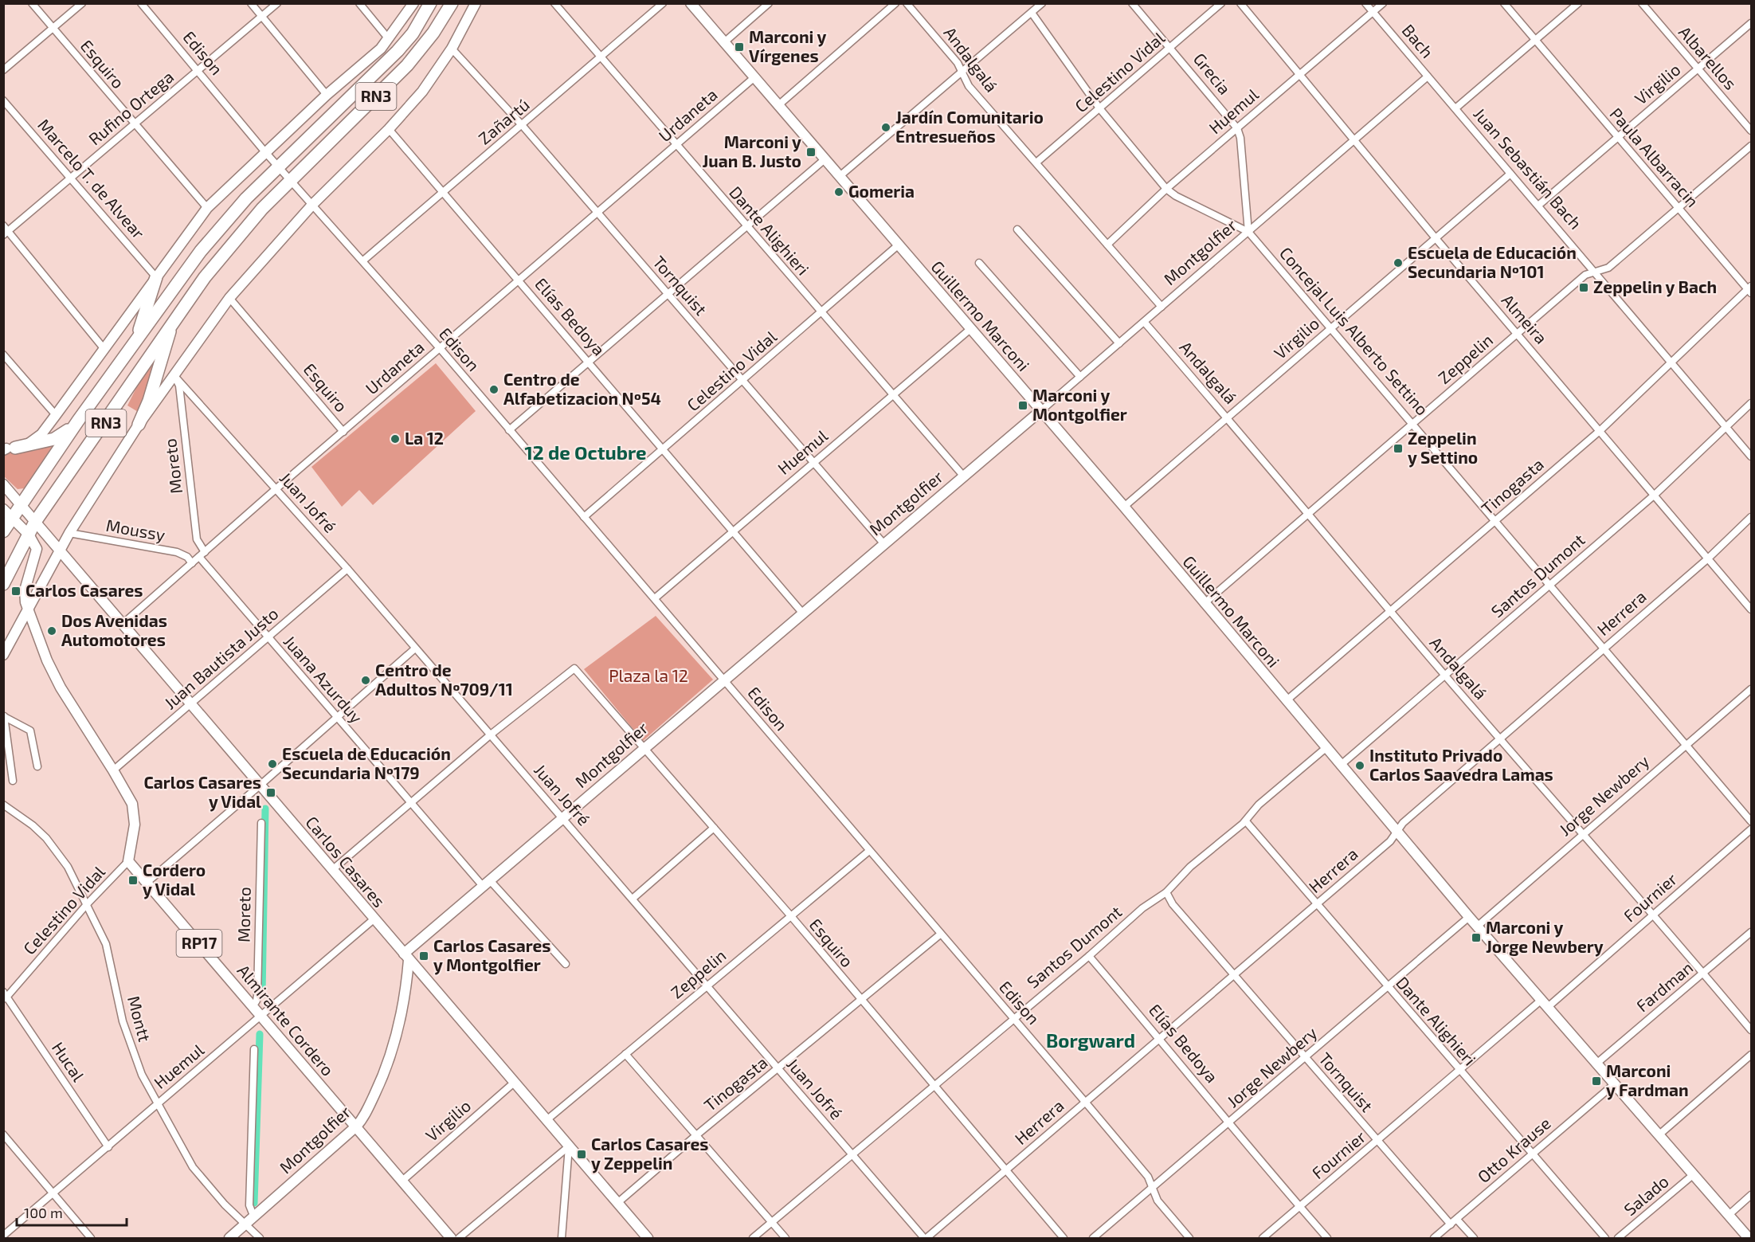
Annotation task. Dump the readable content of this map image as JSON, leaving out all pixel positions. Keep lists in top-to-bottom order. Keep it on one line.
{"streets":{"highway":["RN3"],"street":["Bach","Edison","Albarellos","Andalgalá","Esquiro","Celestino Vidal","Grecia","Virgilio","Rufino Ortega","Huemul","Urdaneta","Zañartú","Paula Albarracin","Juan Sebastián Bach","Marcelo T. de Alvear","Dante Alighieri","Montgolfier","Tornquist","Guillermo Marconi","Elías Bedoya","Almeira","Concejal Luis Alberto Settino","Zeppelin","Moreto","Tinogasta","Juan Jofré","Moussy","Santos Dumont","Herrera","Juan Bautista Justo","Juana Azurduy","Jorge Newbery","Carlos Casares","Fournier","RP17","Fardman","Montt","Almirante Cordero","Hucal","Otto Krause","Salado"]},"crossings":[["Bach","Huemul"],["Bach","Juan Sebastián Bach"],["Bach","Montgolfier"],["Edison","Celestino Vidal"],["Edison","RN3"],["Edison","Rufino Ortega"],["Edison","Huemul"],["Edison","Urdaneta"],["Edison","Zañartú"],["Edison","Montgolfier"],["Edison","Zeppelin"],["Edison","Tinogasta"],["Edison","Santos Dumont"],["Edison","Herrera"],["Edison","Jorge Newbery"],["Albarellos","Virgilio"],["Andalgalá","Celestino Vidal"],["Andalgalá","Virgilio"],["Andalgalá","Huemul"],["Andalgalá","Montgolfier"],["Andalgalá","Zeppelin"],["Andalgalá","Tinogasta"],["Andalgalá","Santos Dumont"],["Andalgalá","Herrera"],["Andalgalá","Jorge Newbery"],["Andalgalá","Fournier"],["Andalgalá","Fardman"],["Esquiro","Rufino Ortega"],["Esquiro","Urdaneta"],["Esquiro","Montgolfier"],["Esquiro","Zeppelin"],["Esquiro","Tinogasta"],["Esquiro","Juan Jofré"],["Esquiro","Santos Dumont"],["Esquiro","Herrera"],["Celestino Vidal","Grecia"],["Celestino Vidal","Dante Alighieri"],["Celestino Vidal","Tornquist"],["Celestino Vidal","Guillermo Marconi"],["Celestino Vidal","Elías Bedoya"],["Celestino Vidal","Concejal Luis Alberto Settino"],["Celestino Vidal","Montt"],["Celestino Vidal","Almirante Cordero"],["Celestino Vidal","Hucal"],["Grecia","Huemul"],["Grecia","Montgolfier"],["Grecia","Concejal Luis Alberto Settino"],["Virgilio","Paula Albarracin"],["Virgilio","Juan Sebastián Bach"],["Virgilio","Guillermo Marconi"],["Virgilio","Almeira"],["Virgilio","Concejal Luis Alberto Settino"],["Virgilio","Carlos Casares"],["Virgilio","Almirante Cordero"],["RN3","Marcelo T. de Alvear"],["RN3","Carlos Casares"],["Rufino Ortega","Marcelo T. de Alvear"],["Huemul","Dante Alighieri"],["Huemul","Tornquist"],["Huemul","Guillermo Marconi"],["Huemul","Elías Bedoya"],["Huemul","Almeira"],["Huemul","Concejal Luis Alberto Settino"],["Huemul","Carlos Casares"],["Huemul","Montt"],["Huemul","Almirante Cordero"],["Huemul","Hucal"],["Urdaneta","Dante Alighieri"],["Urdaneta","Tornquist"],["Urdaneta","Guillermo Marconi"],["Urdaneta","Elías Bedoya"],["Urdaneta","Moreto"],["Urdaneta","Juan Jofré"],["Urdaneta","Moussy"],["Urdaneta","Juana Azurduy"],["Urdaneta","Carlos Casares"],["Zañartú","Dante Alighieri"],["Zañartú","Tornquist"],["Zañartú","Elías Bedoya"],["Paula Albarracin","Zeppelin"],["Paula Albarracin","Tinogasta"],["Juan Sebastián Bach","Montgolfier"],["Juan Sebastián Bach","Zeppelin"],["Juan Sebastián Bach","Tinogasta"],["Juan Sebastián Bach","Santos Dumont"],["Dante Alighieri","Montgolfier"],["Dante Alighieri","Santos Dumont"],["Dante Alighieri","Herrera"],["Dante Alighieri","Jorge Newbery"],["Dante Alighieri","Fournier"],["Dante Alighieri","Otto Krause"],["Montgolfier","Tornquist"],["Montgolfier","Guillermo Marconi"],["Montgolfier","Elías Bedoya"],["Montgolfier","Almeira"],["Montgolfier","Concejal Luis Alberto Settino"],["Montgolfier","Juan Jofré"],["Montgolfier","Juana Azurduy"],["Montgolfier","Carlos Casares"],["Montgolfier","Montt"],["Montgolfier","Almirante Cordero"],["Tornquist","Santos Dumont"],["Tornquist","Herrera"],["Tornquist","Jorge Newbery"],["Tornquist","Fournier"],["Tornquist","Otto Krause"],["Guillermo Marconi","Zeppelin"],["Guillermo Marconi","Tinogasta"],["Guillermo Marconi","Santos Dumont"],["Guillermo Marconi","Herrera"],["Guillermo Marconi","Jorge Newbery"],["Guillermo Marconi","Fournier"],["Guillermo Marconi","Fardman"],["Guillermo Marconi","Otto Krause"],["Guillermo Marconi","Salado"],["Elías Bedoya","Santos Dumont"],["Elías Bedoya","Herrera"],["Elías Bedoya","Jorge Newbery"],["Elías Bedoya","Fournier"],["Almeira","Zeppelin"],["Almeira","Tinogasta"],["Almeira","Santos Dumont"],["Almeira","Herrera"],["Concejal Luis Alberto Settino","Zeppelin"],["Concejal Luis Alberto Settino","Tinogasta"],["Concejal Luis Alberto Settino","Santos Dumont"],["Concejal Luis Alberto Settino","Herrera"],["Concejal Luis Alberto Settino","Jorge Newbery"],["Zeppelin","Juan Jofré"],["Zeppelin","Carlos Casares"],["Moreto","Juan Jofré"],["Moreto","Almirante Cordero"],["Tinogasta","Juan Jofré"],["Tinogasta","Carlos Casares"],["Juan Jofré","Santos Dumont"],["Juan Jofré","Herrera"],["Juan Jofré","Juan Bautista Justo"],["Juan Bautista Justo","Juana Azurduy"],["Juan Bautista Justo","Carlos Casares"]],"districts":["12 de Octubre","Borgward"],"parks":["Plaza la 12"],"places":{"transit":["Marconi y Vírgenes","Marconi y Juan B. Justo","Zeppelin y Bach","Marconi y Montgolfier","Zeppelin y Settino","Carlos Casares","Carlos Casares y Vidal","Cordero y Vidal","Marconi y Jorge Newbery","Carlos Casares y Montgolfier","Marconi y Fardman","Carlos Casares y Zeppelin"],"other":["Jardín Comunitario Entresueños","Gomeria","Escuela de Educación Secundaria Nº101","Centro de Alfabetizacion Nº54","La 12","Dos Avenidas Automotores","Centro de Adultos Nº709/11","Escuela de Educación Secundaria Nº179","Instituto Privado Carlos Saavedra Lamas"]},"scale_bar":"100 m"}
